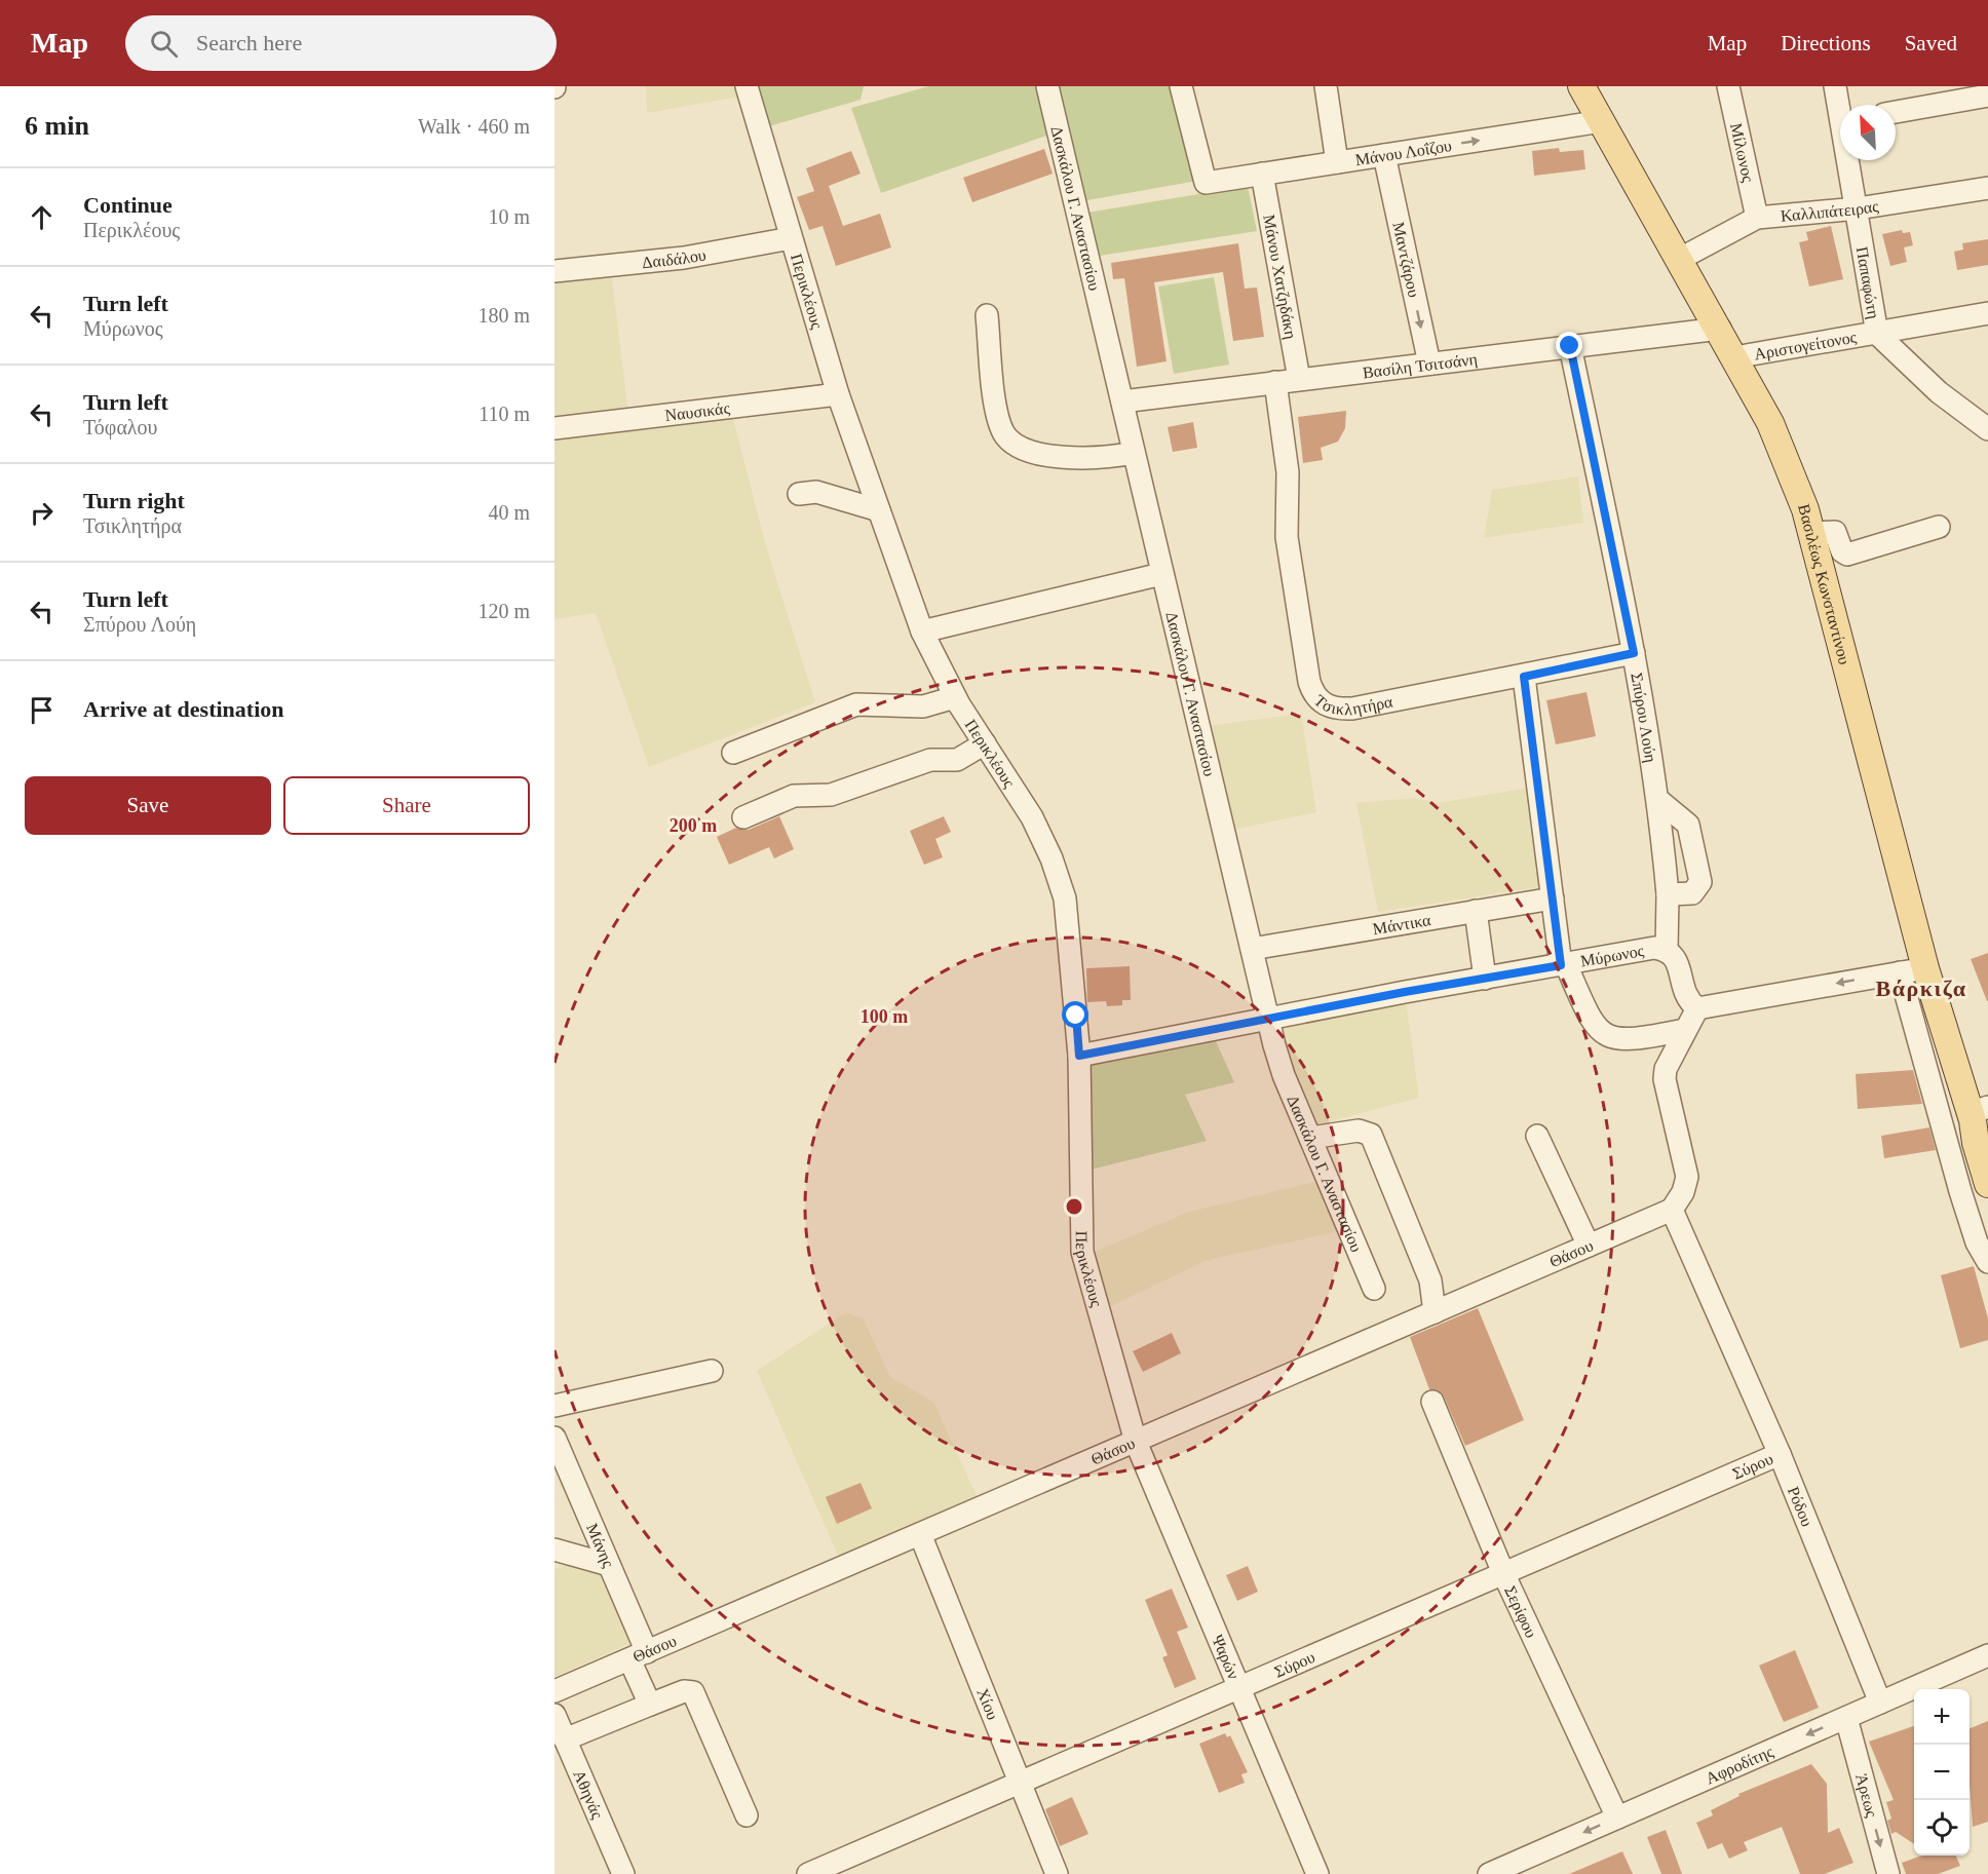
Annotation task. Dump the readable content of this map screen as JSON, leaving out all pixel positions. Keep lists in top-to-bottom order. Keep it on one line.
{"streets":{"main road":["Βασιλέως Κωνσταντίνου"],"street":["Μάνου Λοΐζου","Μίλωνος","Δασκάλου Γ. Αναστασίου","Καλλιπάτειρας","Δαιδάλου","Μαντζάρου","Μάνου Χατζηδάκη","Παπαφώτη","Περικλέους","Αριστογείτονος","Βασίλη Τσιτσάνη","Ναυσικάς","Τσικλητήρα","Σπύρου Λούη","Μάντικα","Μύρωνος","Θάσου","Σύρου","Ρόδου","Μάνης","Σερίφου","Ψαρών","Χίου","Αφροδίτης","Αθηνάς","Άρεως"]},"crossings":[["Μάνου Λοΐζου","Μαντζάρου"],["Μάνου Λοΐζου","Μάνου Χατζηδάκη"],["Μάνου Λοΐζου","Βασιλέως Κωνσταντίνου"],["Μίλωνος","Καλλιπάτειρας"],["Δασκάλου Γ. Αναστασίου","Βασίλη Τσιτσάνη"],["Δασκάλου Γ. Αναστασίου","Μάντικα"],["Δασκάλου Γ. Αναστασίου","Μύρωνος"],["Καλλιπάτειρας","Παπαφώτη"],["Καλλιπάτειρας","Βασιλέως Κωνσταντίνου"],["Δαιδάλου","Περικλέους"],["Μαντζάρου","Βασίλη Τσιτσάνη"],["Μάνου Χατζηδάκη","Βασίλη Τσιτσάνη"],["Παπαφώτη","Αριστογείτονος"],["Περικλέους","Ναυσικάς"],["Περικλέους","Μύρωνος"],["Περικλέους","Θάσου"],["Περικλέους","Ψαρών"],["Αριστογείτονος","Βασιλέως Κωνσταντίνου"],["Βασίλη Τσιτσάνη","Βασιλέως Κωνσταντίνου"],["Βασίλη Τσιτσάνη","Τσικλητήρα"],["Βασίλη Τσιτσάνη","Σπύρου Λούη"],["Τσικλητήρα","Σπύρου Λούη"],["Σπύρου Λούη","Μύρωνος"],["Θάσου","Ρόδου"],["Θάσου","Μάνης"],["Θάσου","Ψαρών"],["Θάσου","Χίου"],["Σύρου","Ρόδου"],["Σύρου","Σερίφου"],["Σύρου","Ψαρών"],["Σύρου","Χίου"],["Ρόδου","Αφροδίτης"],["Σερίφου","Αφροδίτης"],["Αφροδίτης","Άρεως"]],"one_way":["Μάνου Λοΐζου","Μαντζάρου","Αφροδίτης","Άρεως"],"districts":["Βάρκιζα"],"north":"top left","page":{"header":"Map","search":"Search here","nav":["Map","Directions","Saved"],"heading":["6 min","Walk · 460 m"],"list":[["Continue","Περικλέους","10 m"],["Turn left","Μύρωνος","180 m"],["Turn left","Τόφαλου","110 m"],["Turn right","Τσικλητήρα","40 m"],["Turn left","Σπύρου Λούη","120 m"],"Arrive at destination"],"buttons":["Save","Share"],"map_buttons":["+","−"]},"rings":["200 m","100 m"]}
